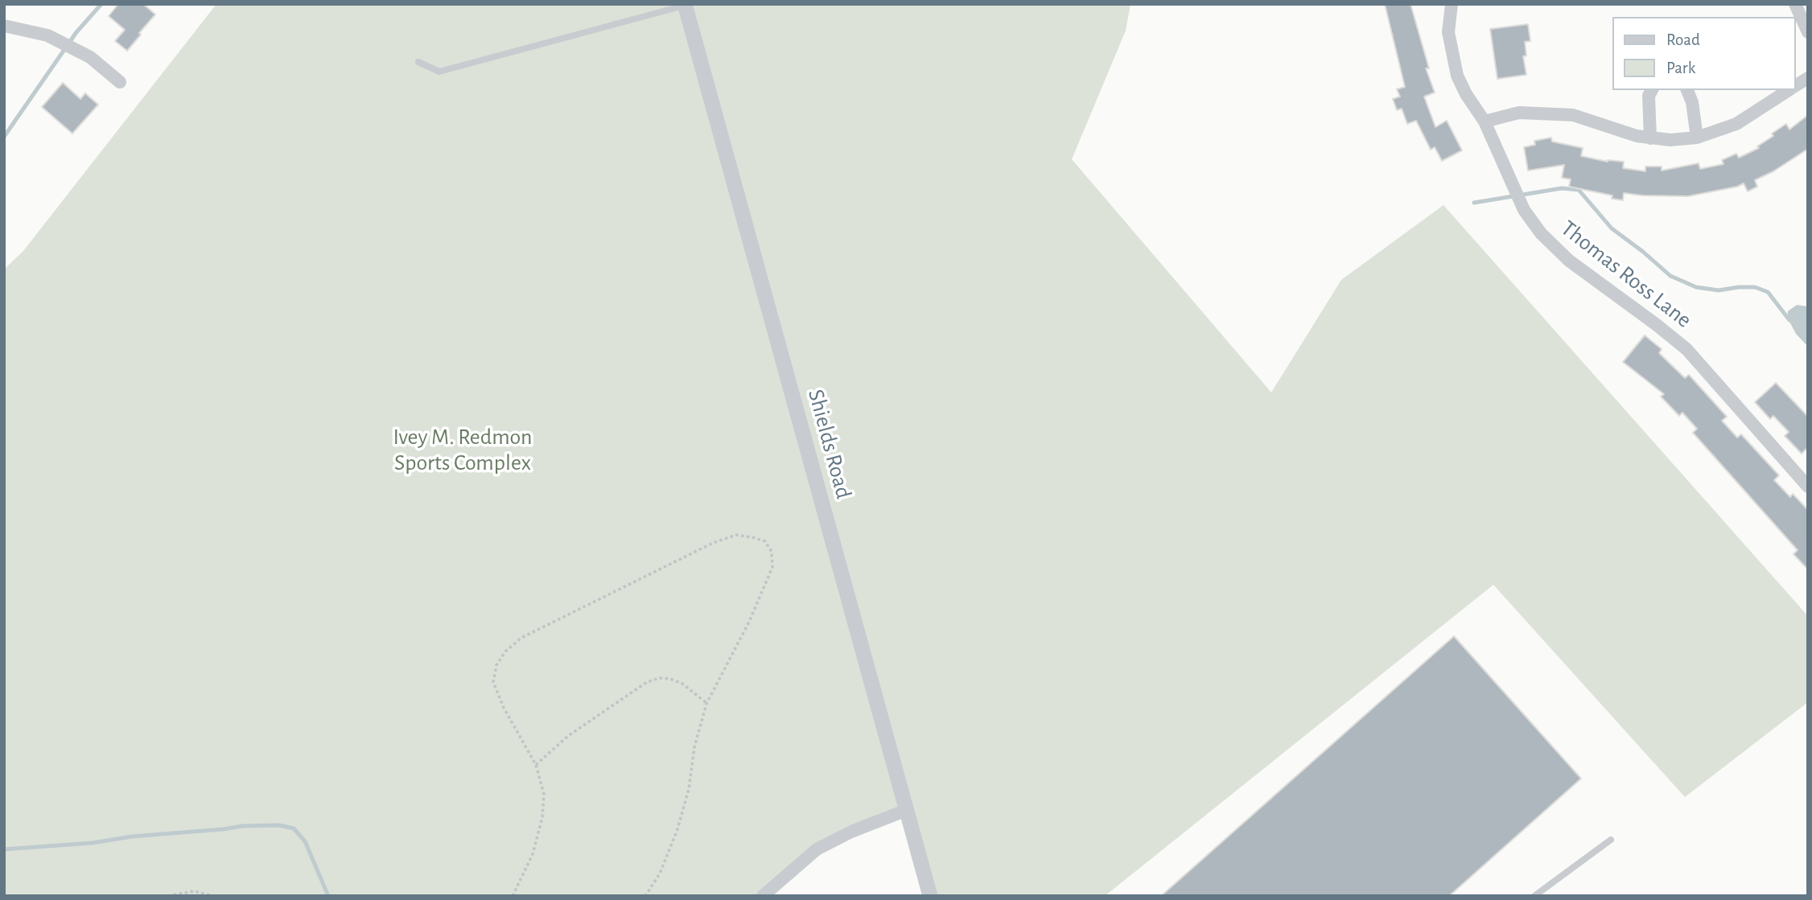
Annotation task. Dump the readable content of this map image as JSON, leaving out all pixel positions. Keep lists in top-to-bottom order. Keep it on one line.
{"streets":{"street":["Thomas Ross Lane","Shields Road"]},"parks":["Ivey M. Redmon Sports Complex"],"legend":["Road","Park"]}
